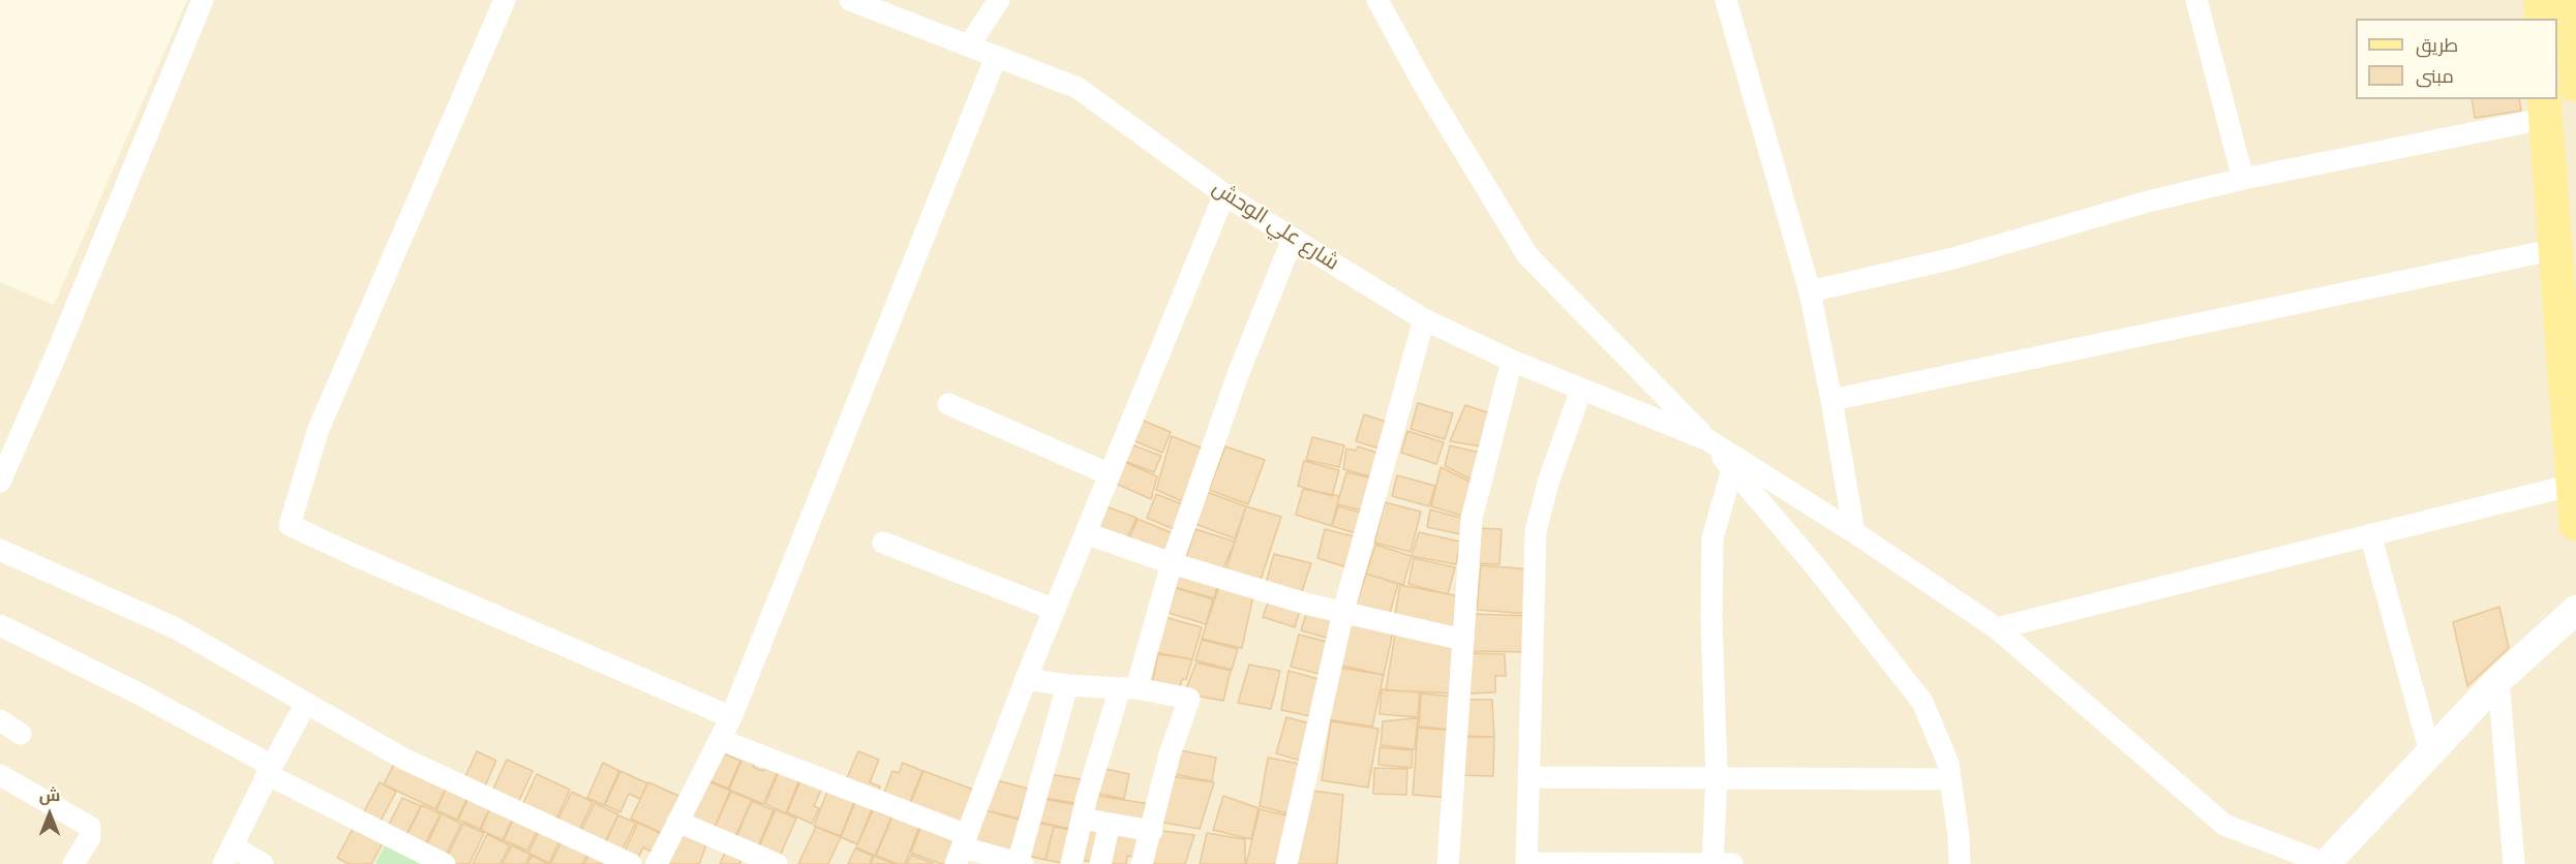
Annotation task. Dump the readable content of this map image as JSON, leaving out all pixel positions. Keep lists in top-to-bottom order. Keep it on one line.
{"streets":{"street":["شارع علي الوحش"]},"legend":["طريق","مبنى"],"north":"top"}
